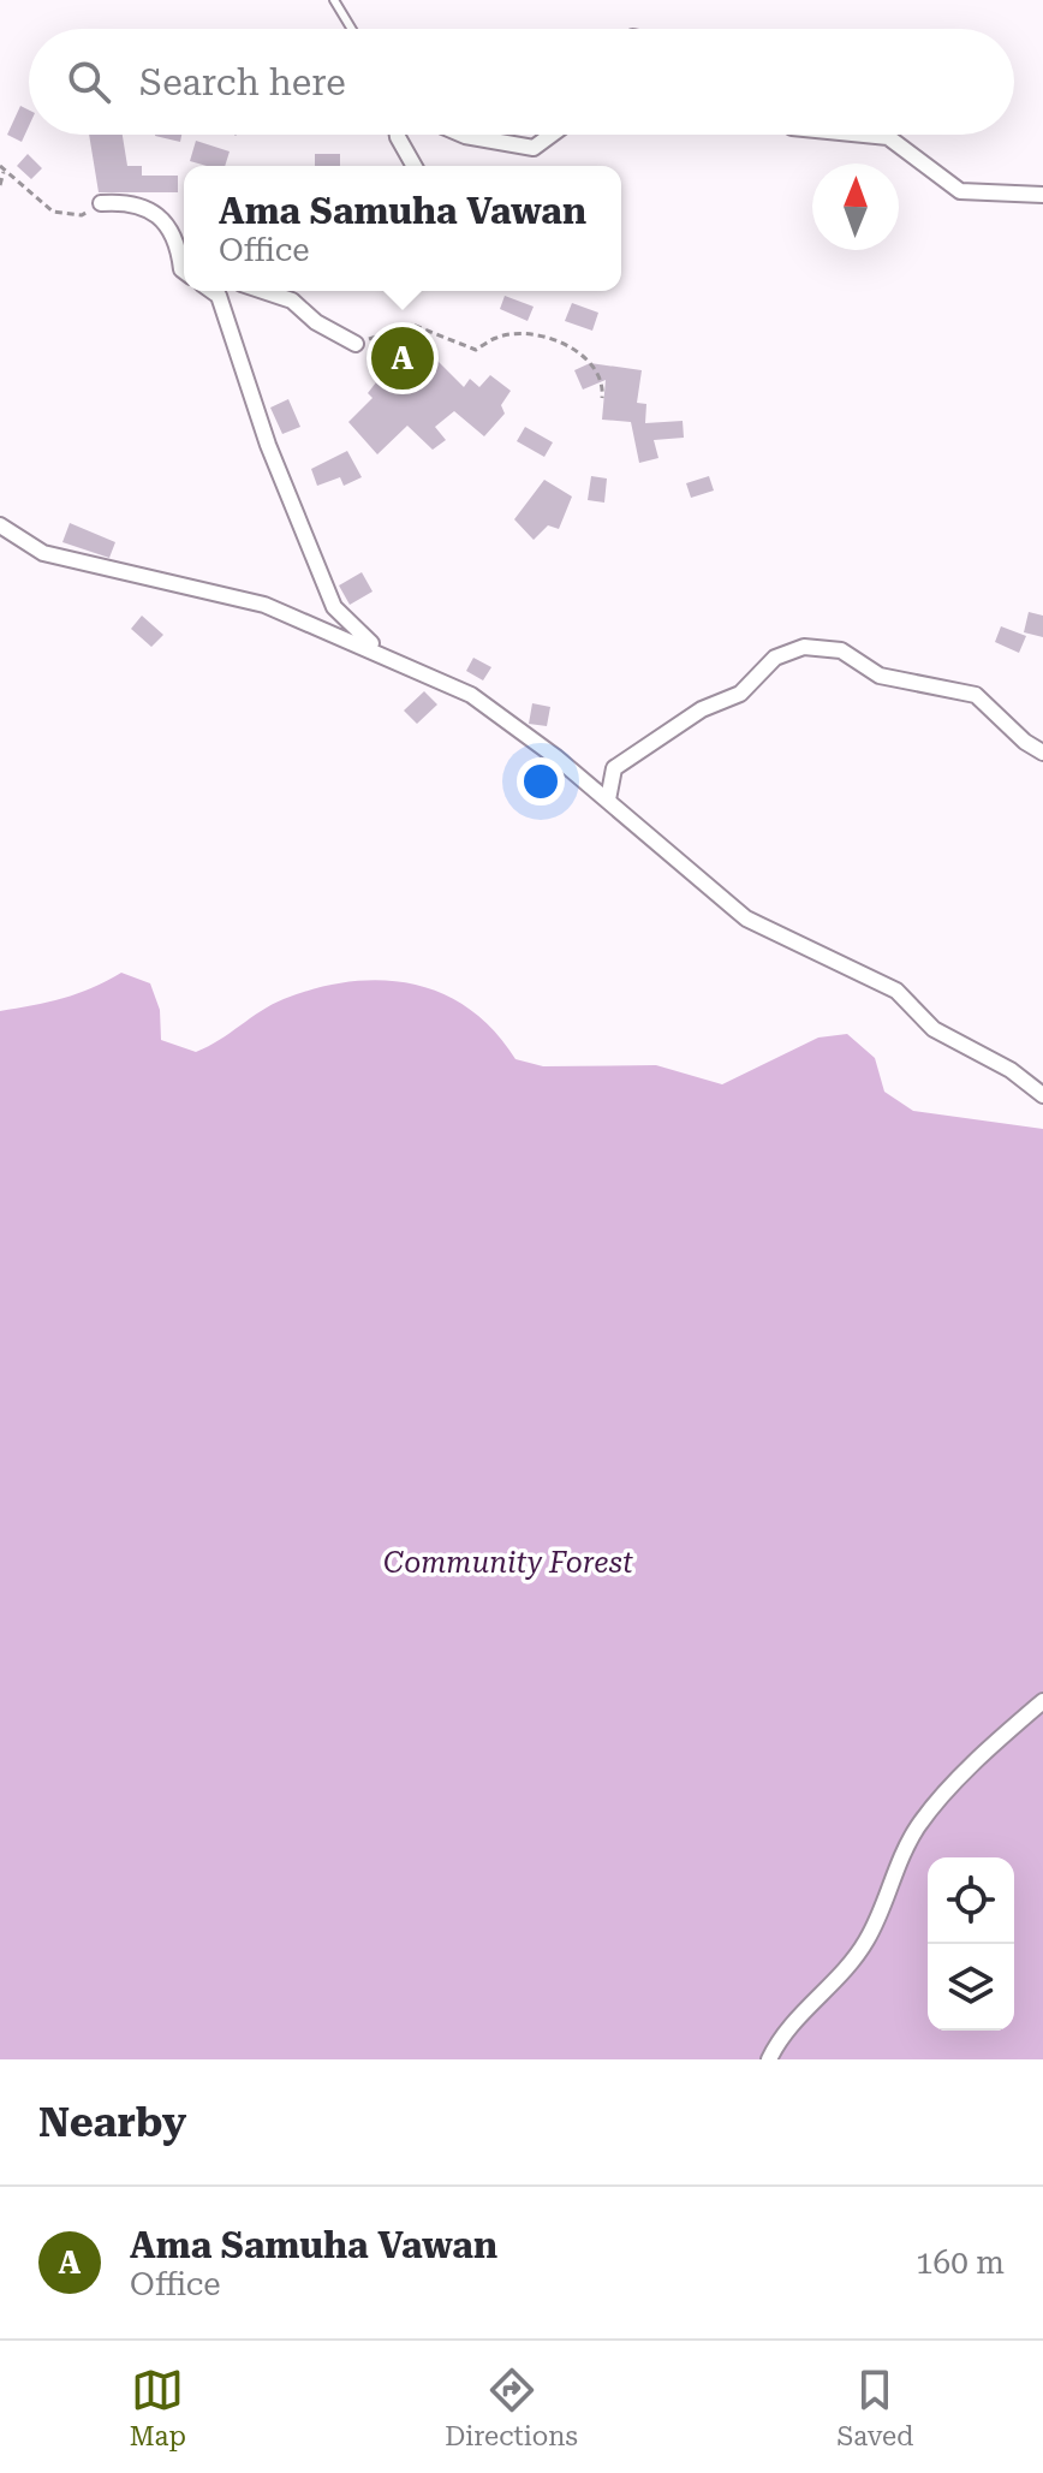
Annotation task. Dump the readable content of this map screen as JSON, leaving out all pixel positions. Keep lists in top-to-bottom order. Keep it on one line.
{"parks":["Community Forest"],"north":"top","page":{"search":"Search here","popup":["Ama Samuha Vawan","Office"],"pins":"A","heading":"Nearby","list":[{"mark":"A","name":"Ama Samuha Vawan","note":"Office","value":"160 m"}],"nav":["Map","Directions","Saved"]}}
